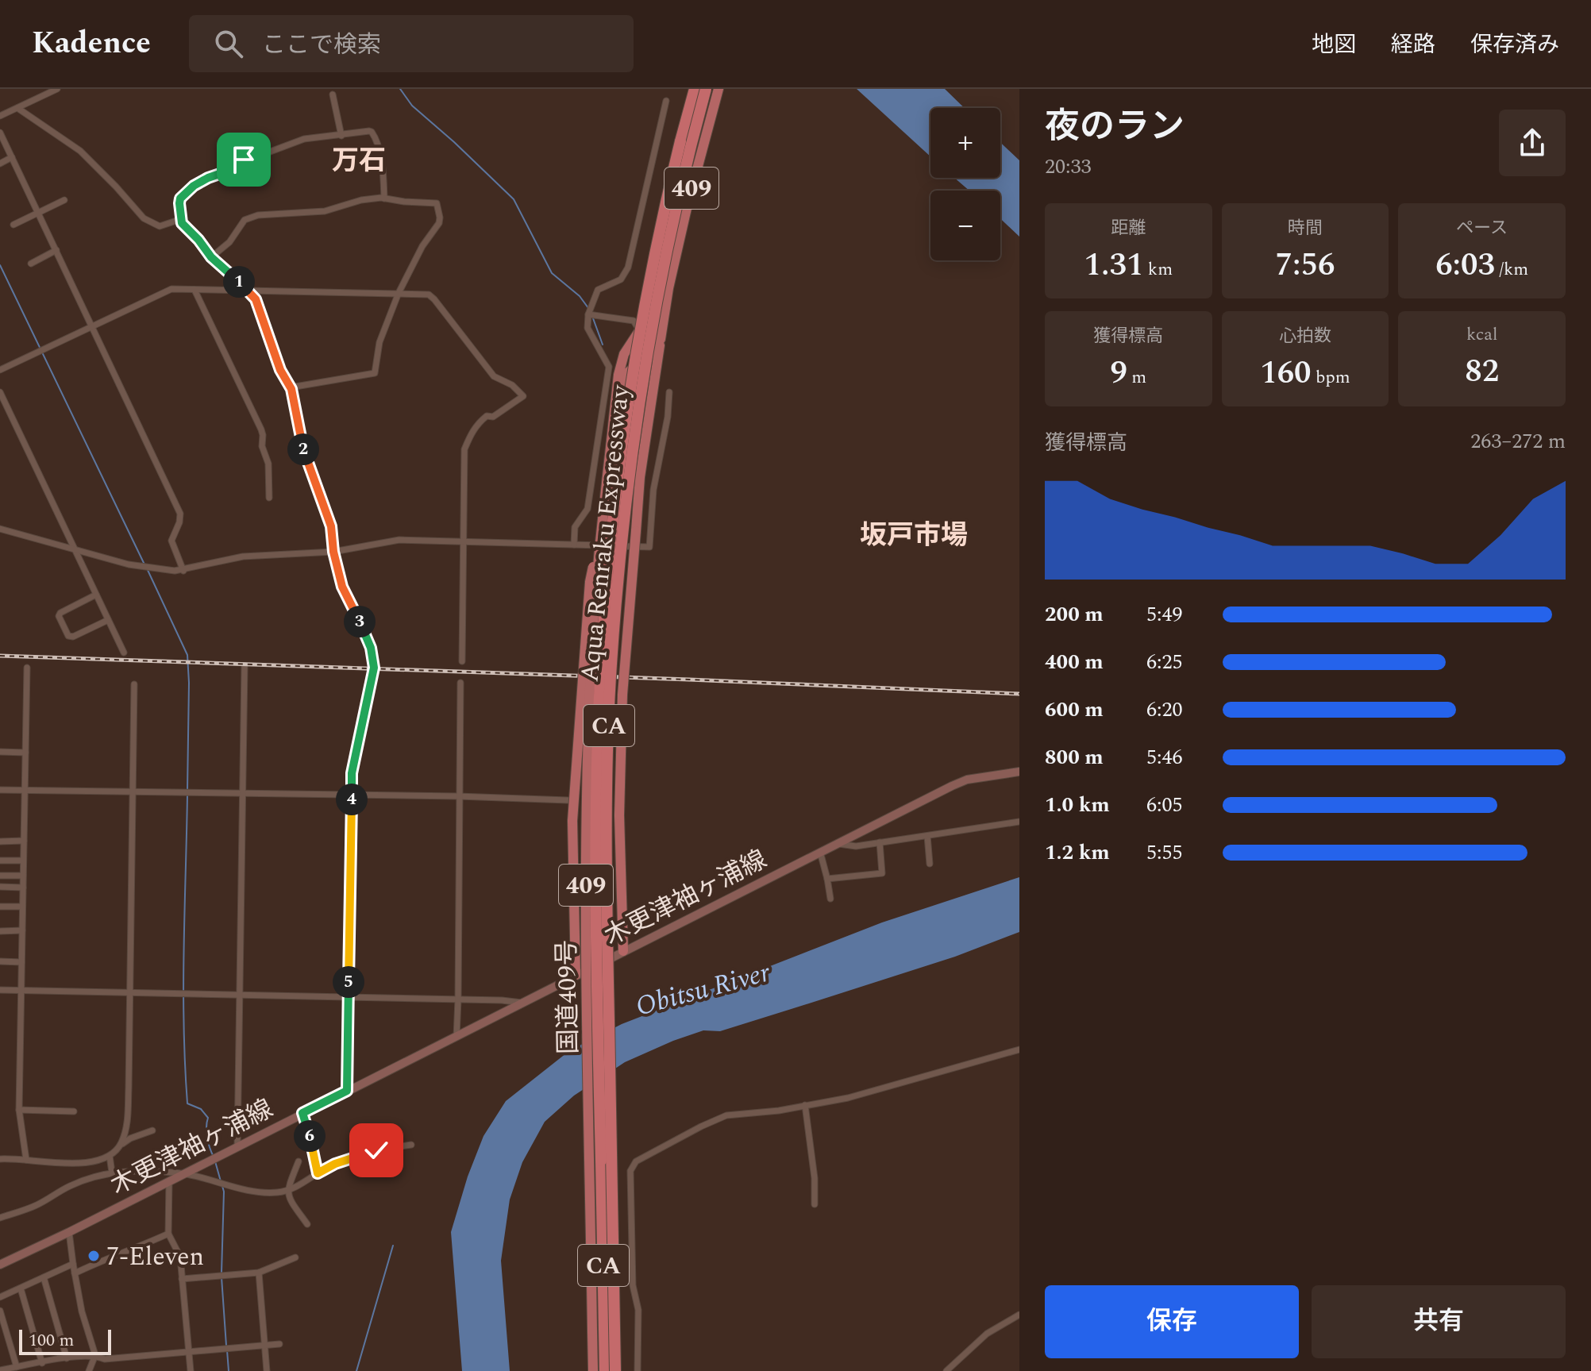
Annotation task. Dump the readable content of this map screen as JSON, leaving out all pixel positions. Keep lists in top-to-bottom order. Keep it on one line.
{"streets":{"highway":["409","Aqua Renraku Expressway","CA","国道409号"],"main road":["木更津袖ヶ浦線"]},"districts":["万石","坂戸市場"],"water":["Obitsu River"],"places":["7-Eleven"],"scale_bar":"100 m","page":{"header":"Kadence","search":"ここで検索","nav":["地図","経路","保存済み"],"heading":["夜のラン","20:33"],"map_buttons":["+","−"],"stats":[["距離","1.31 km"],["時間","7:56"],["ペース","6:03 /km"],["獲得標高","9 m"],["心拍数","160 bpm"],["kcal","82"]],"pins":["1","2","3","4","5","6"],"chart":["獲得標高","263–272 m"],"list":[{"name":"200 m","note":"5:49"},{"name":"400 m","note":"6:25"},{"name":"600 m","note":"6:20"},{"name":"800 m","note":"5:46"},{"name":"1.0 km","note":"6:05"},{"name":"1.2 km","note":"5:55"}],"buttons":["保存","共有"],"scale":"100 m"}}
